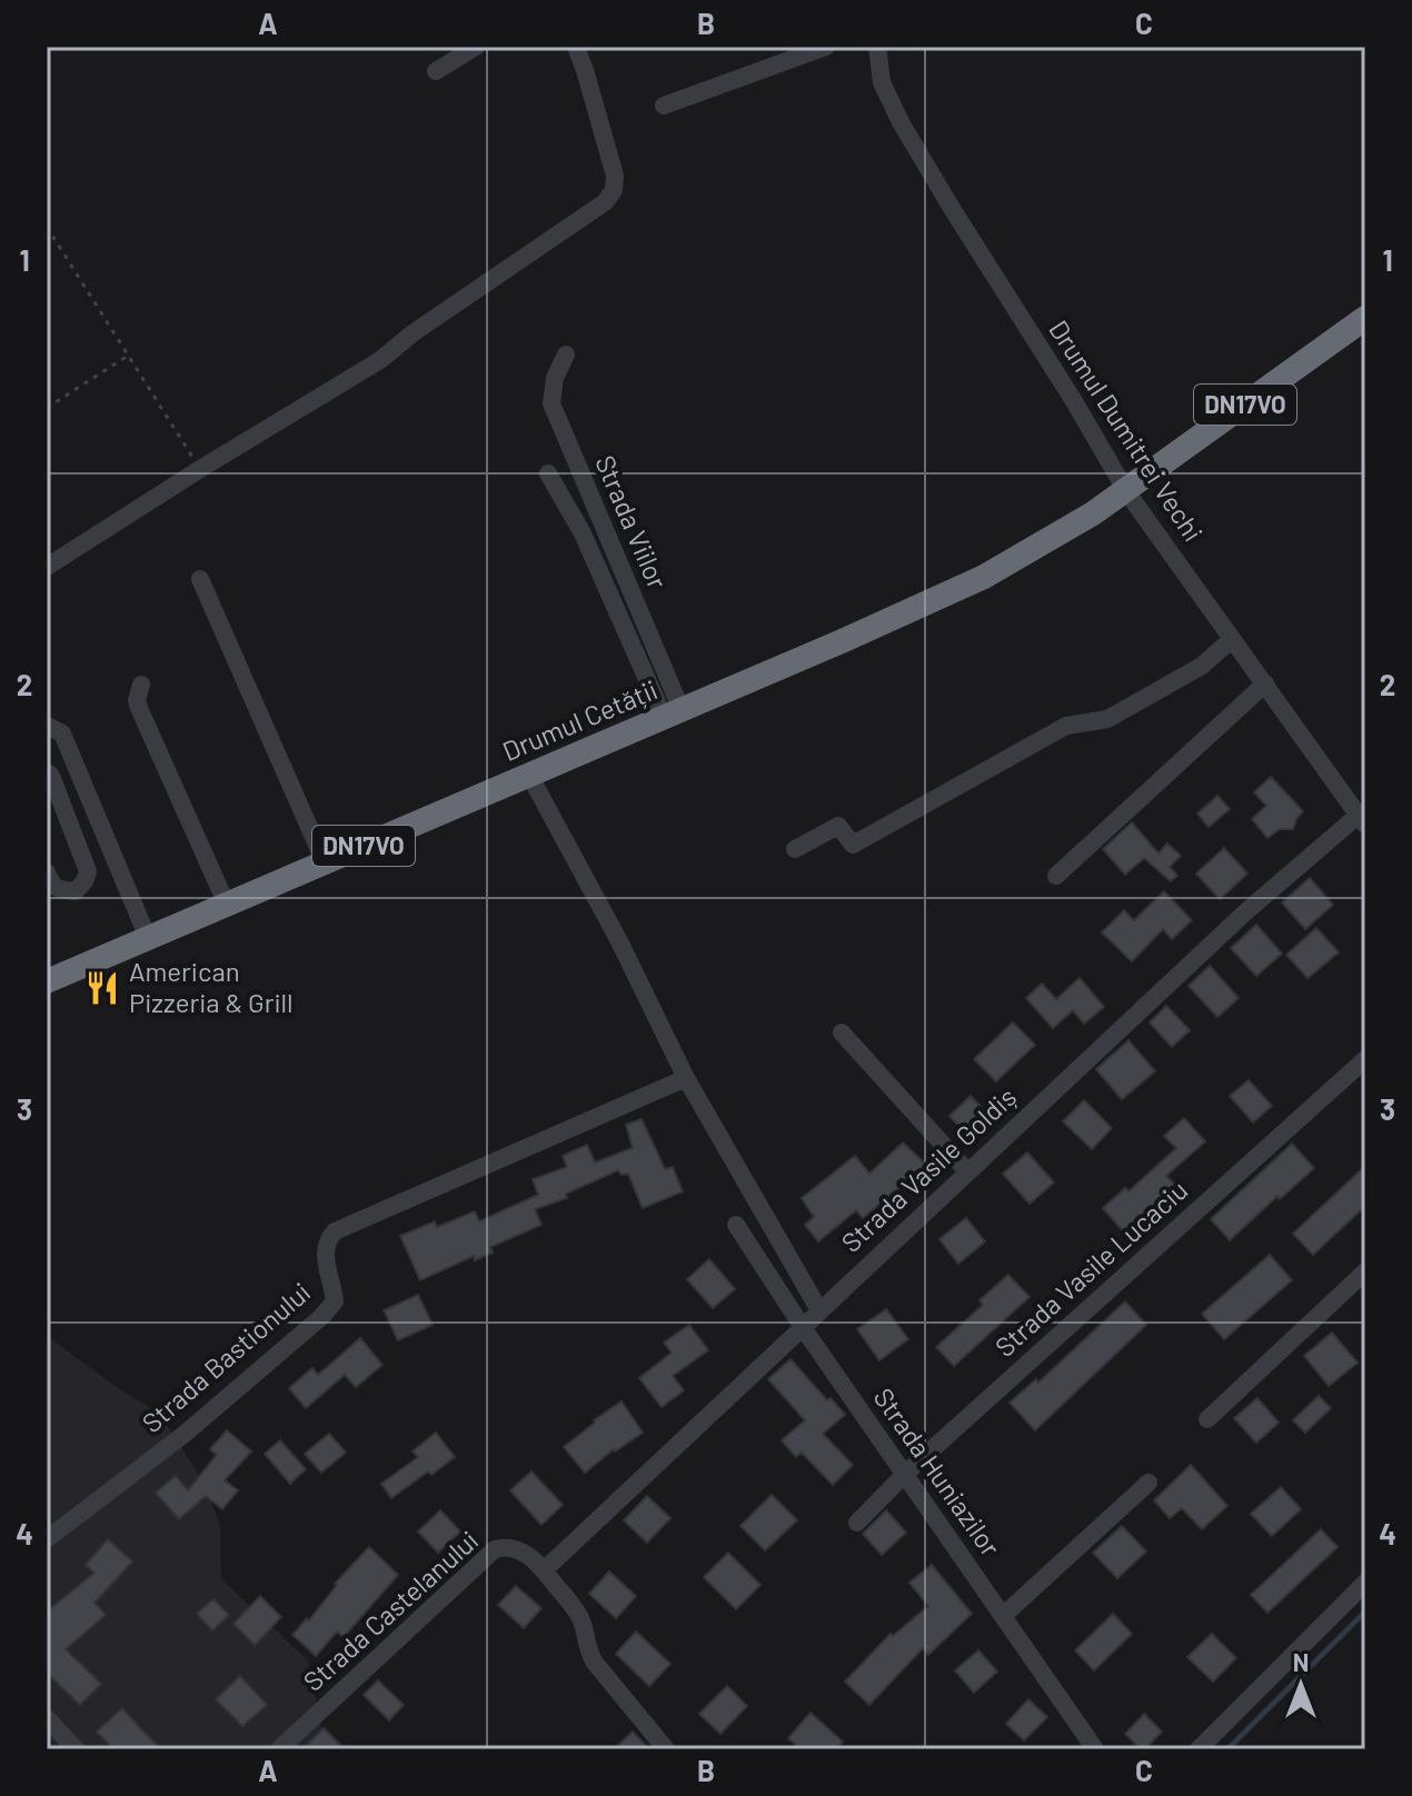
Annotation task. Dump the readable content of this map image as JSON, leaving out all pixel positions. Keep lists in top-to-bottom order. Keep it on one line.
{"streets":{"highway":["DN17VO","Drumul Cetății"],"street":["Drumul Dumitrei Vechi","Strada Viilor","Strada Vasile Goldiș","Strada Vasile Lucaciu","Strada Bastionului","Strada Huniazilor","Strada Castelanului"]},"crossings":[["DN17VO","Drumul Dumitrei Vechi"],["DN17VO","Drumul Cetății"],["Drumul Dumitrei Vechi","Drumul Cetății"],["Drumul Dumitrei Vechi","Strada Vasile Goldiș"],["Strada Viilor","Drumul Cetății"],["Strada Vasile Goldiș","Strada Huniazilor"],["Strada Vasile Goldiș","Strada Castelanului"],["Strada Vasile Lucaciu","Strada Huniazilor"]],"places":{"restaurant":["American Pizzeria & Grill"]},"north":"top","grid":{"columns":["A","B","C"],"rows":["1","2","3","4"]}}
